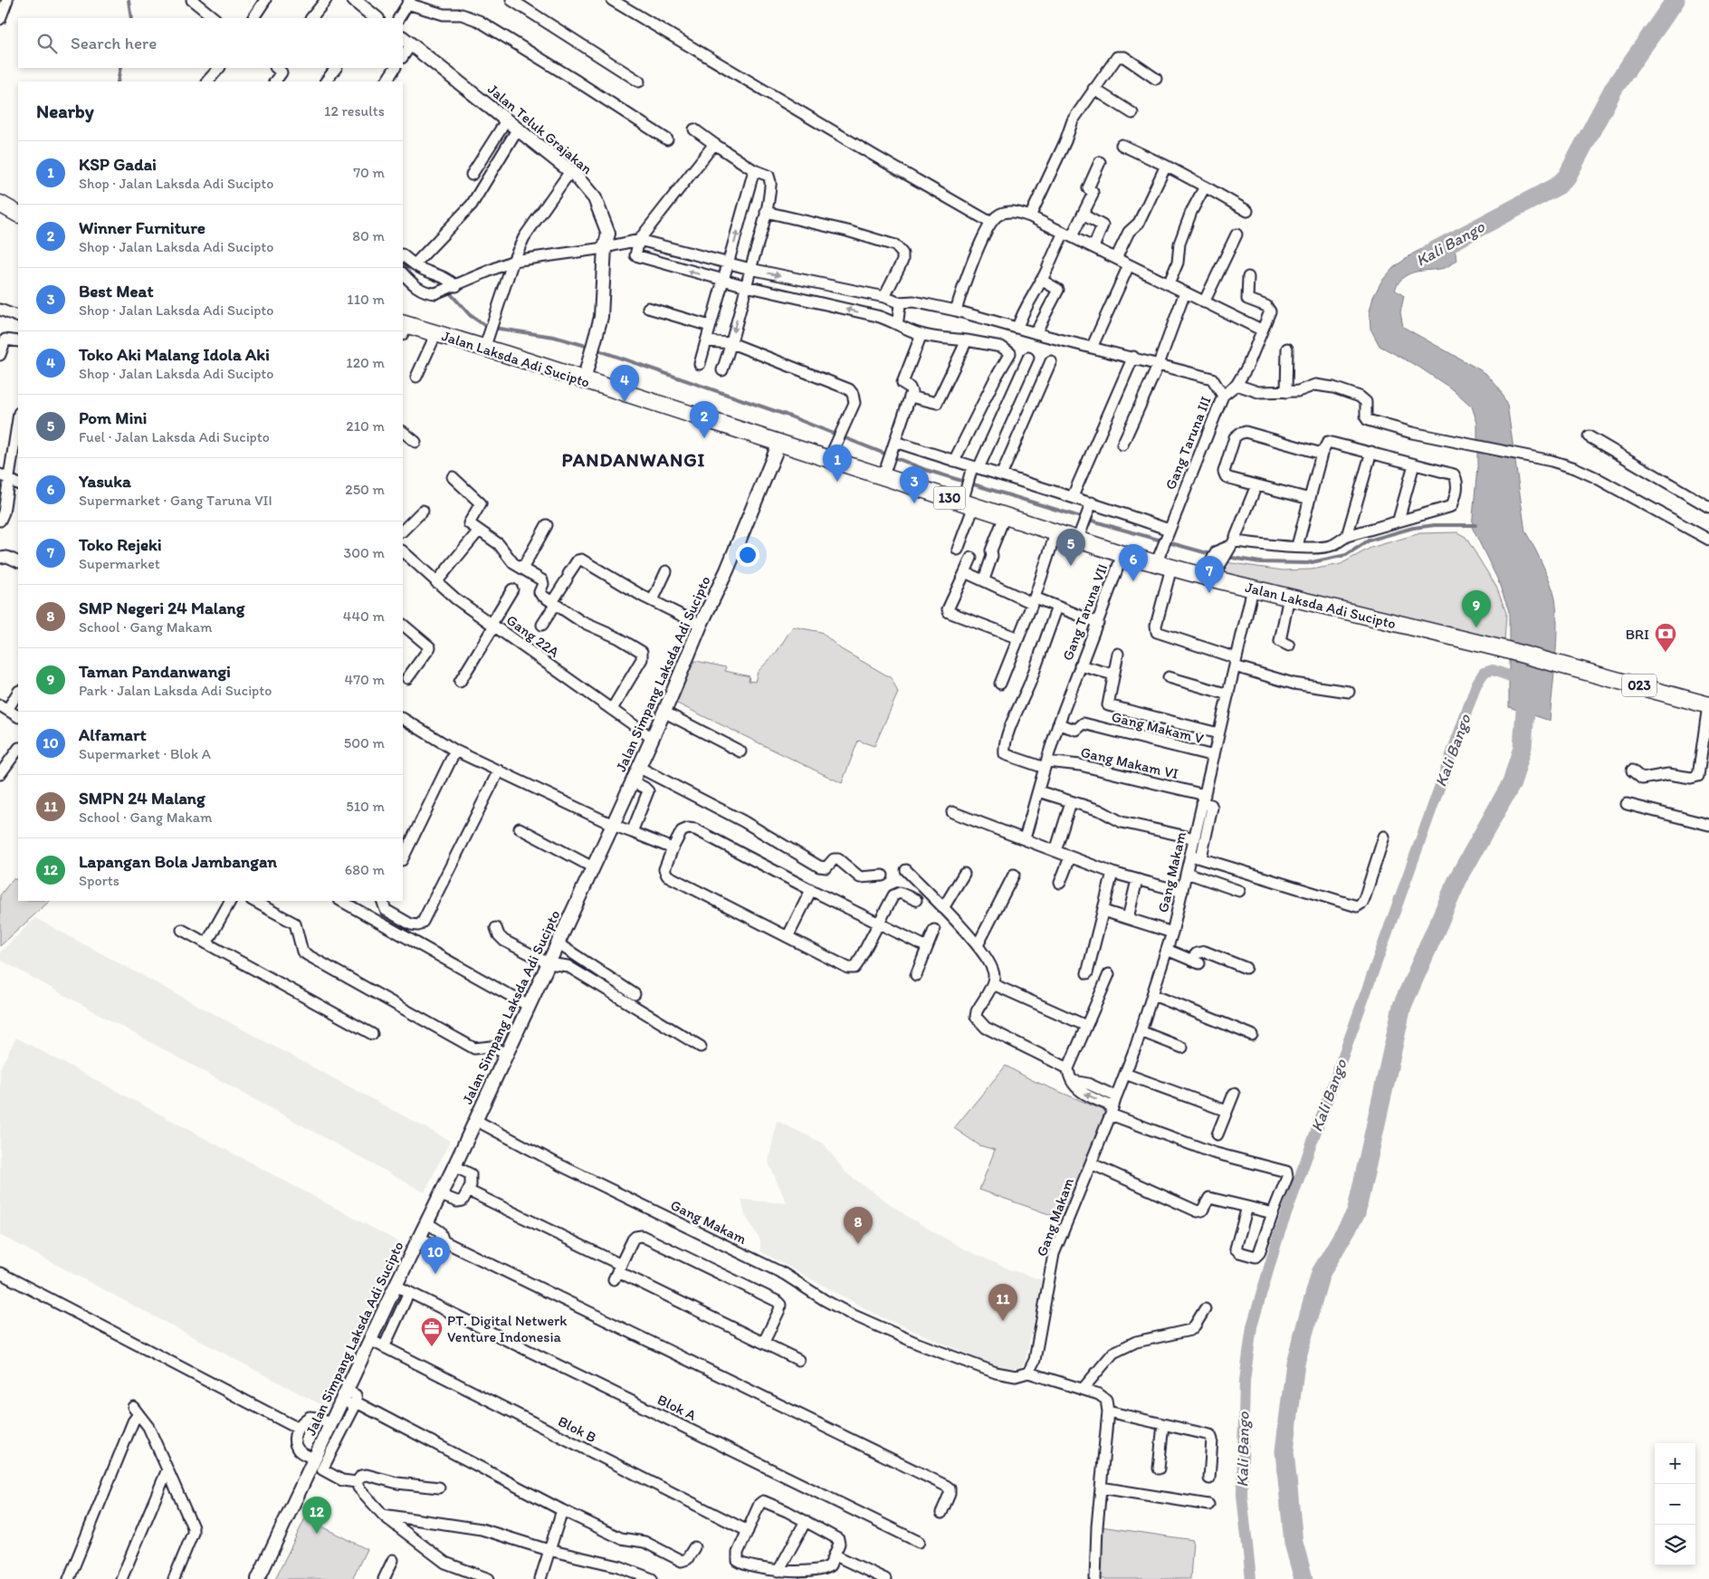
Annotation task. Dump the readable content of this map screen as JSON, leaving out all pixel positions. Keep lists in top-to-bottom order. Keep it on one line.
{"streets":{"main road":["Jalan Laksda Adi Sucipto","130","023"],"street":["Jalan Teluk Grajakan","Gang Taruna III","Gang Taruna VII","Gang 22A","Jalan Simpang Laksda Adi Sucipto","Gang Makam V","Gang Makam VI","Gang Makam","Blok A","Blok B"]},"crossings":[["Jalan Teluk Grajakan","Jalan Laksda Adi Sucipto"],["Jalan Laksda Adi Sucipto","Gang Taruna III"],["Jalan Laksda Adi Sucipto","Gang Taruna VII"],["Jalan Laksda Adi Sucipto","Jalan Simpang Laksda Adi Sucipto"],["Jalan Laksda Adi Sucipto","023"],["Jalan Laksda Adi Sucipto","Gang Makam"],["Gang Taruna VII","Gang Makam V"],["Gang Taruna VII","Gang Makam VI"],["Gang 22A","Jalan Simpang Laksda Adi Sucipto"],["Jalan Simpang Laksda Adi Sucipto","Gang Makam"],["Jalan Simpang Laksda Adi Sucipto","Blok A"],["Jalan Simpang Laksda Adi Sucipto","Blok B"],["Gang Makam V","Gang Makam"],["Gang Makam VI","Gang Makam"]],"districts":["PANDANWANGI"],"water":["Kali Bango"],"places":{"bank":["BRI"],"office":["PT. Digital Netwerk Venture Indonesia"]},"page":{"search":"Search here","heading":["Nearby","12 results"],"list":[{"mark":"1","name":"KSP Gadai","note":"Shop · Jalan Laksda Adi Sucipto","value":"70 m"},{"mark":"2","name":"Winner Furniture","note":"Shop · Jalan Laksda Adi Sucipto","value":"80 m"},{"mark":"3","name":"Best Meat","note":"Shop · Jalan Laksda Adi Sucipto","value":"110 m"},{"mark":"4","name":"Toko Aki Malang Idola Aki","note":"Shop · Jalan Laksda Adi Sucipto","value":"120 m"},{"mark":"5","name":"Pom Mini","note":"Fuel · Jalan Laksda Adi Sucipto","value":"210 m"},{"mark":"6","name":"Yasuka","note":"Supermarket · Gang Taruna VII","value":"250 m"},{"mark":"7","name":"Toko Rejeki","note":"Supermarket","value":"300 m"},{"mark":"8","name":"SMP Negeri 24 Malang","note":"School · Gang Makam","value":"440 m"},{"mark":"9","name":"Taman Pandanwangi","note":"Park · Jalan Laksda Adi Sucipto","value":"470 m"},{"mark":"10","name":"Alfamart","note":"Supermarket · Blok A","value":"500 m"},{"mark":"11","name":"SMPN 24 Malang","note":"School · Gang Makam","value":"510 m"},{"mark":"12","name":"Lapangan Bola Jambangan","note":"Sports","value":"680 m"}],"pins":["4","2","1","3","5","6","7","9","8","10","11","12"],"map_buttons":["+","−"]}}
